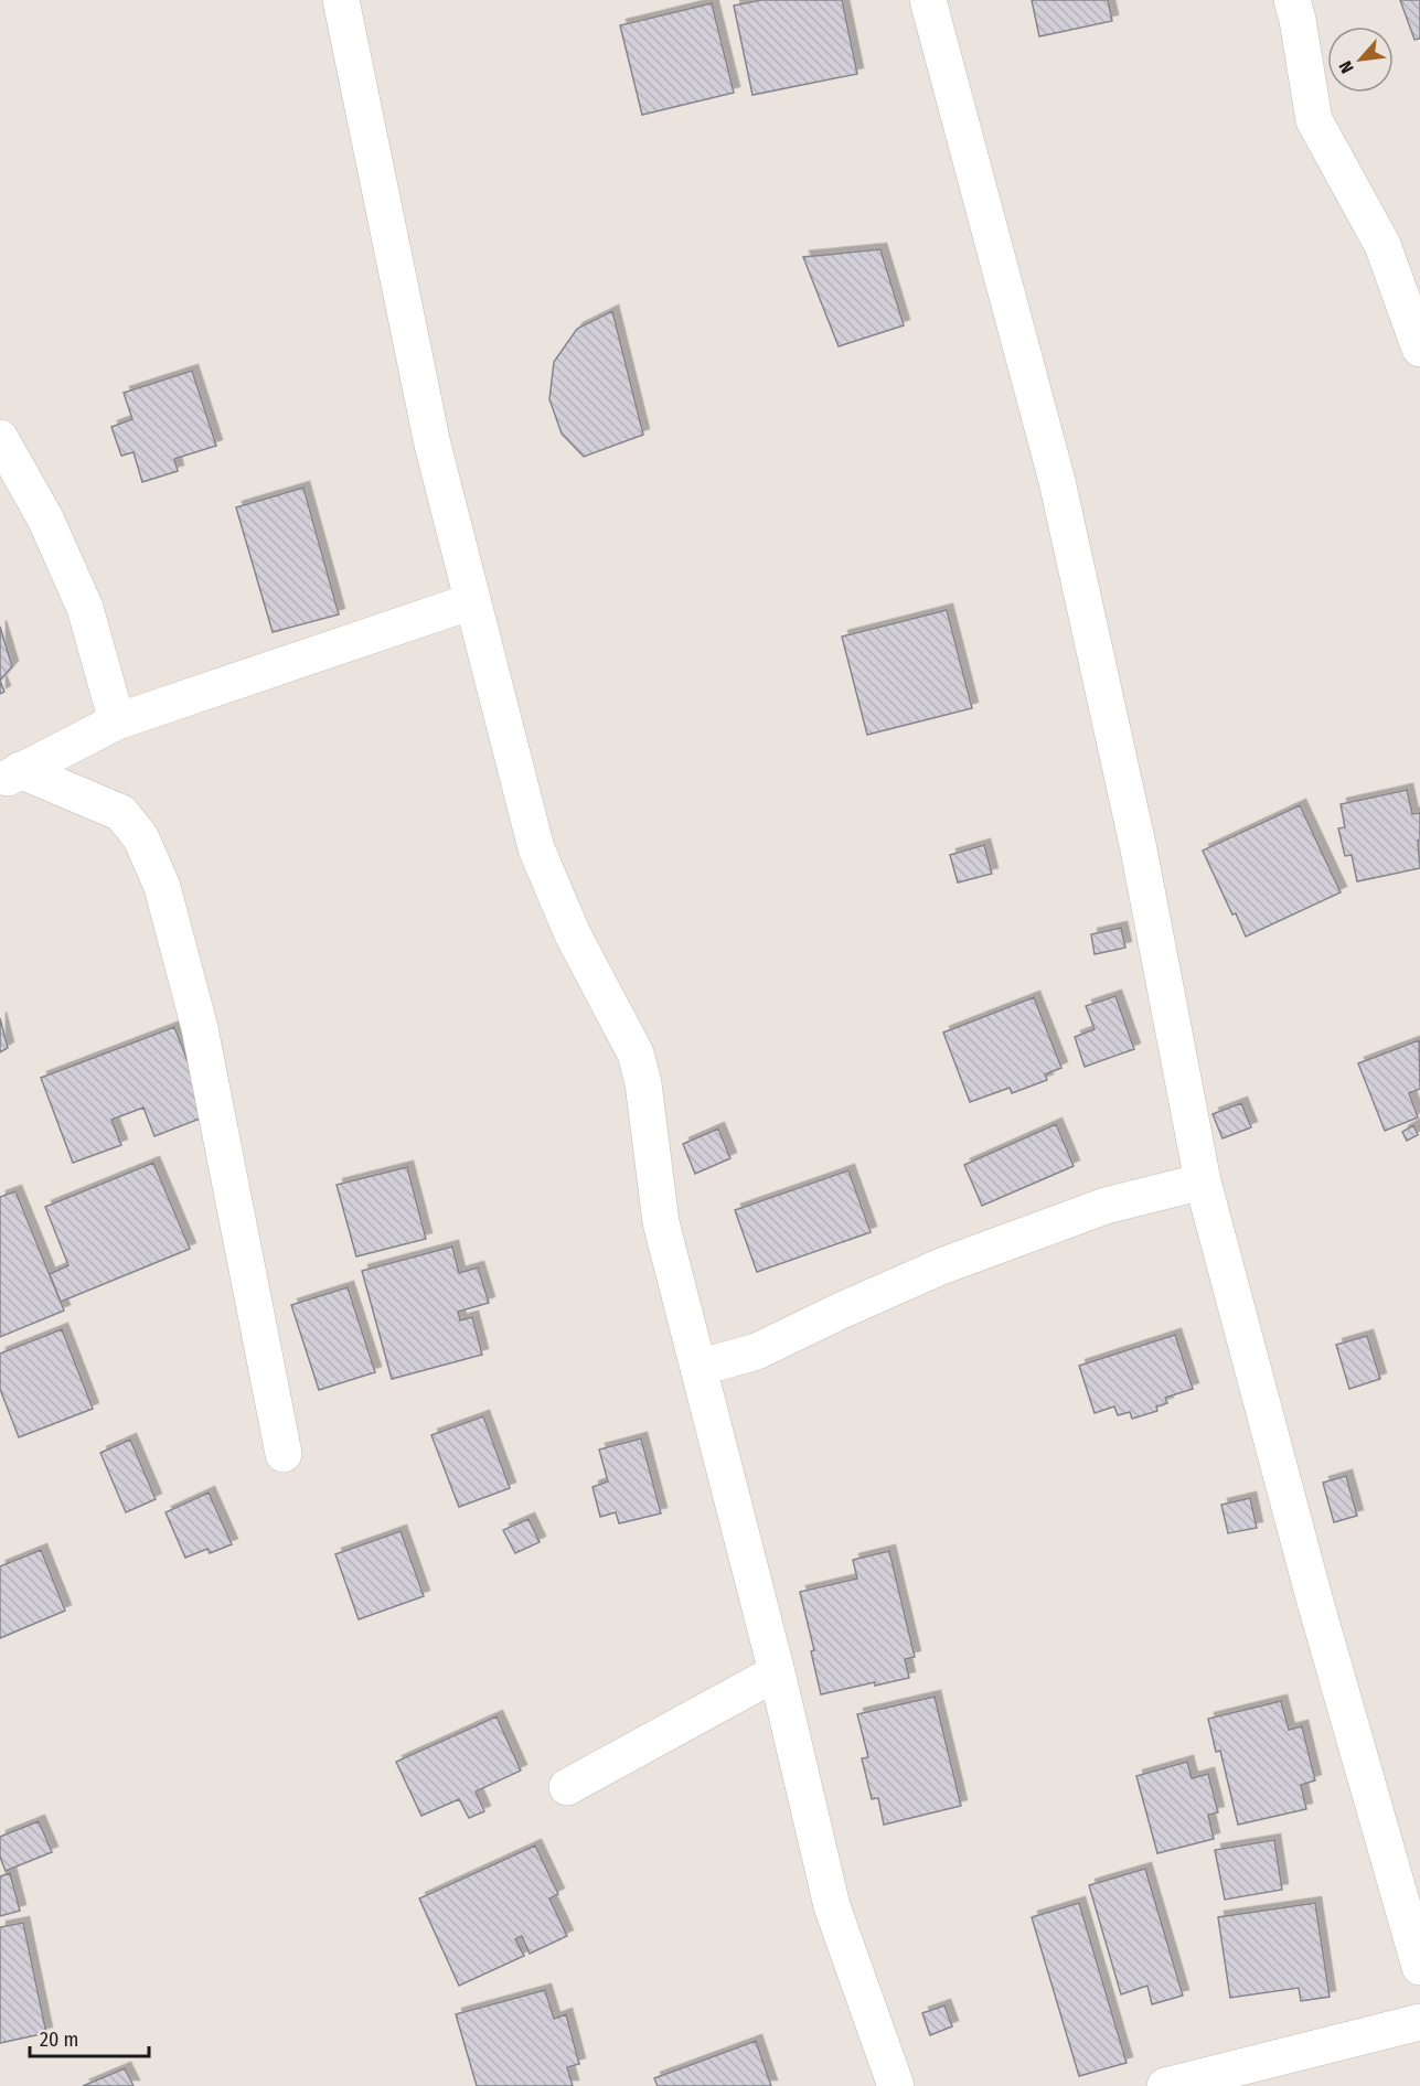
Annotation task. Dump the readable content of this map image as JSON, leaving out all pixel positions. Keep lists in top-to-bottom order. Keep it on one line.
{"scale_bar":"20 m","north":"bottom left"}
